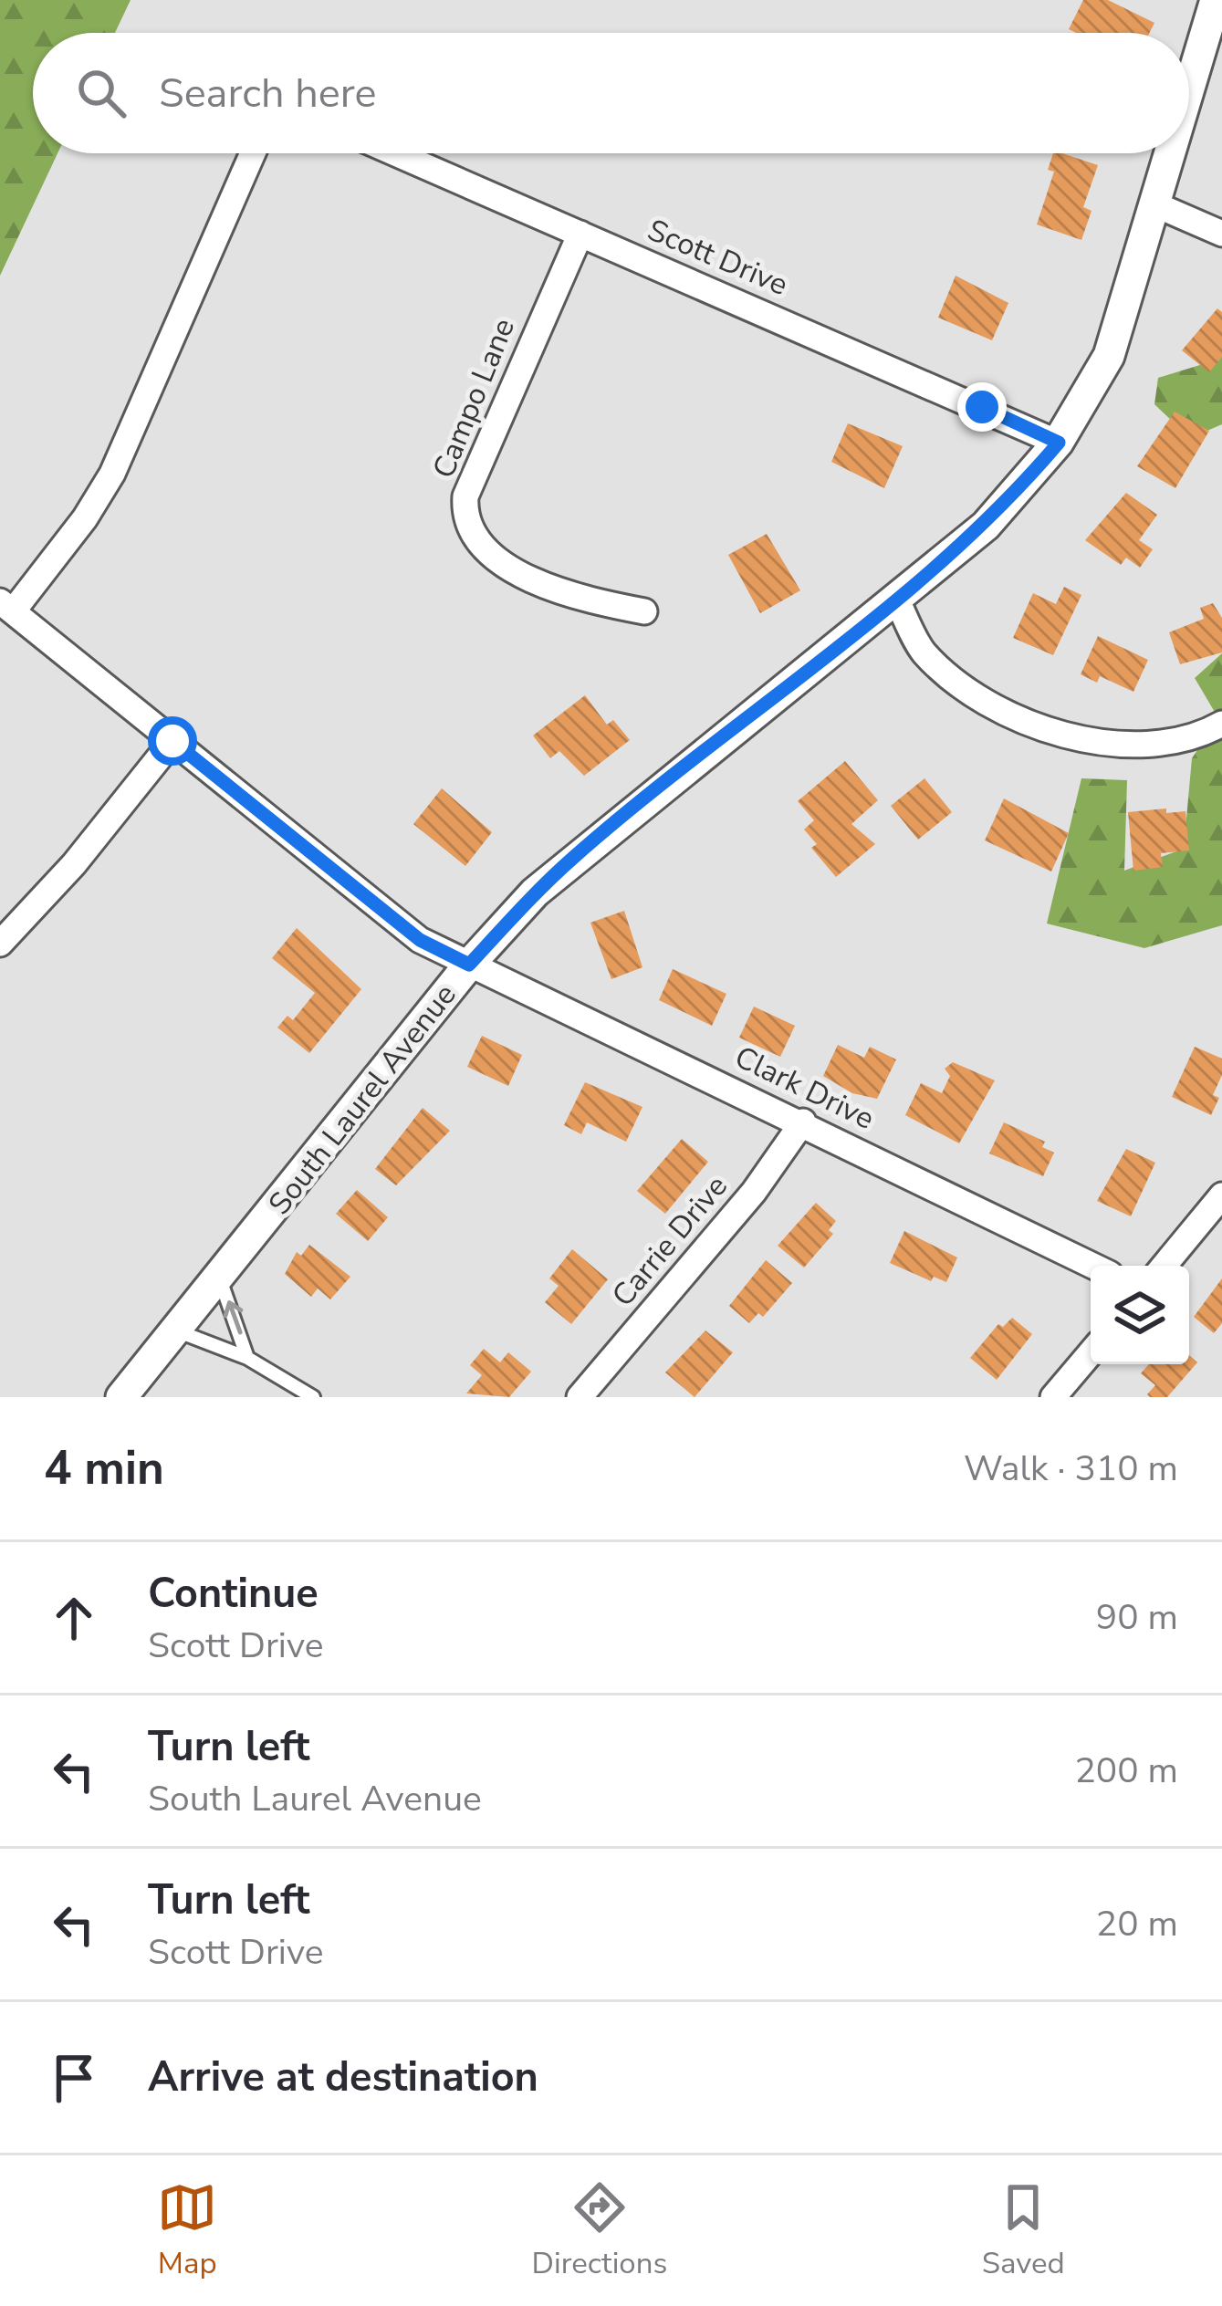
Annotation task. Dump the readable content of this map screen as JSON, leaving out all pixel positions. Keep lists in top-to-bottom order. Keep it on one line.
{"streets":{"street":["Scott Drive","Campo Lane","Clark Drive","South Laurel Avenue","Carrie Drive"]},"crossings":[["Scott Drive","Campo Lane"],["Scott Drive","South Laurel Avenue"],["Clark Drive","South Laurel Avenue"],["Clark Drive","Carrie Drive"]],"page":{"search":"Search here","heading":["4 min","Walk · 310 m"],"list":[["Continue","Scott Drive","90 m"],["Turn left","South Laurel Avenue","200 m"],["Turn left","Scott Drive","20 m"],"Arrive at destination"],"nav":["Map","Directions","Saved"]}}
